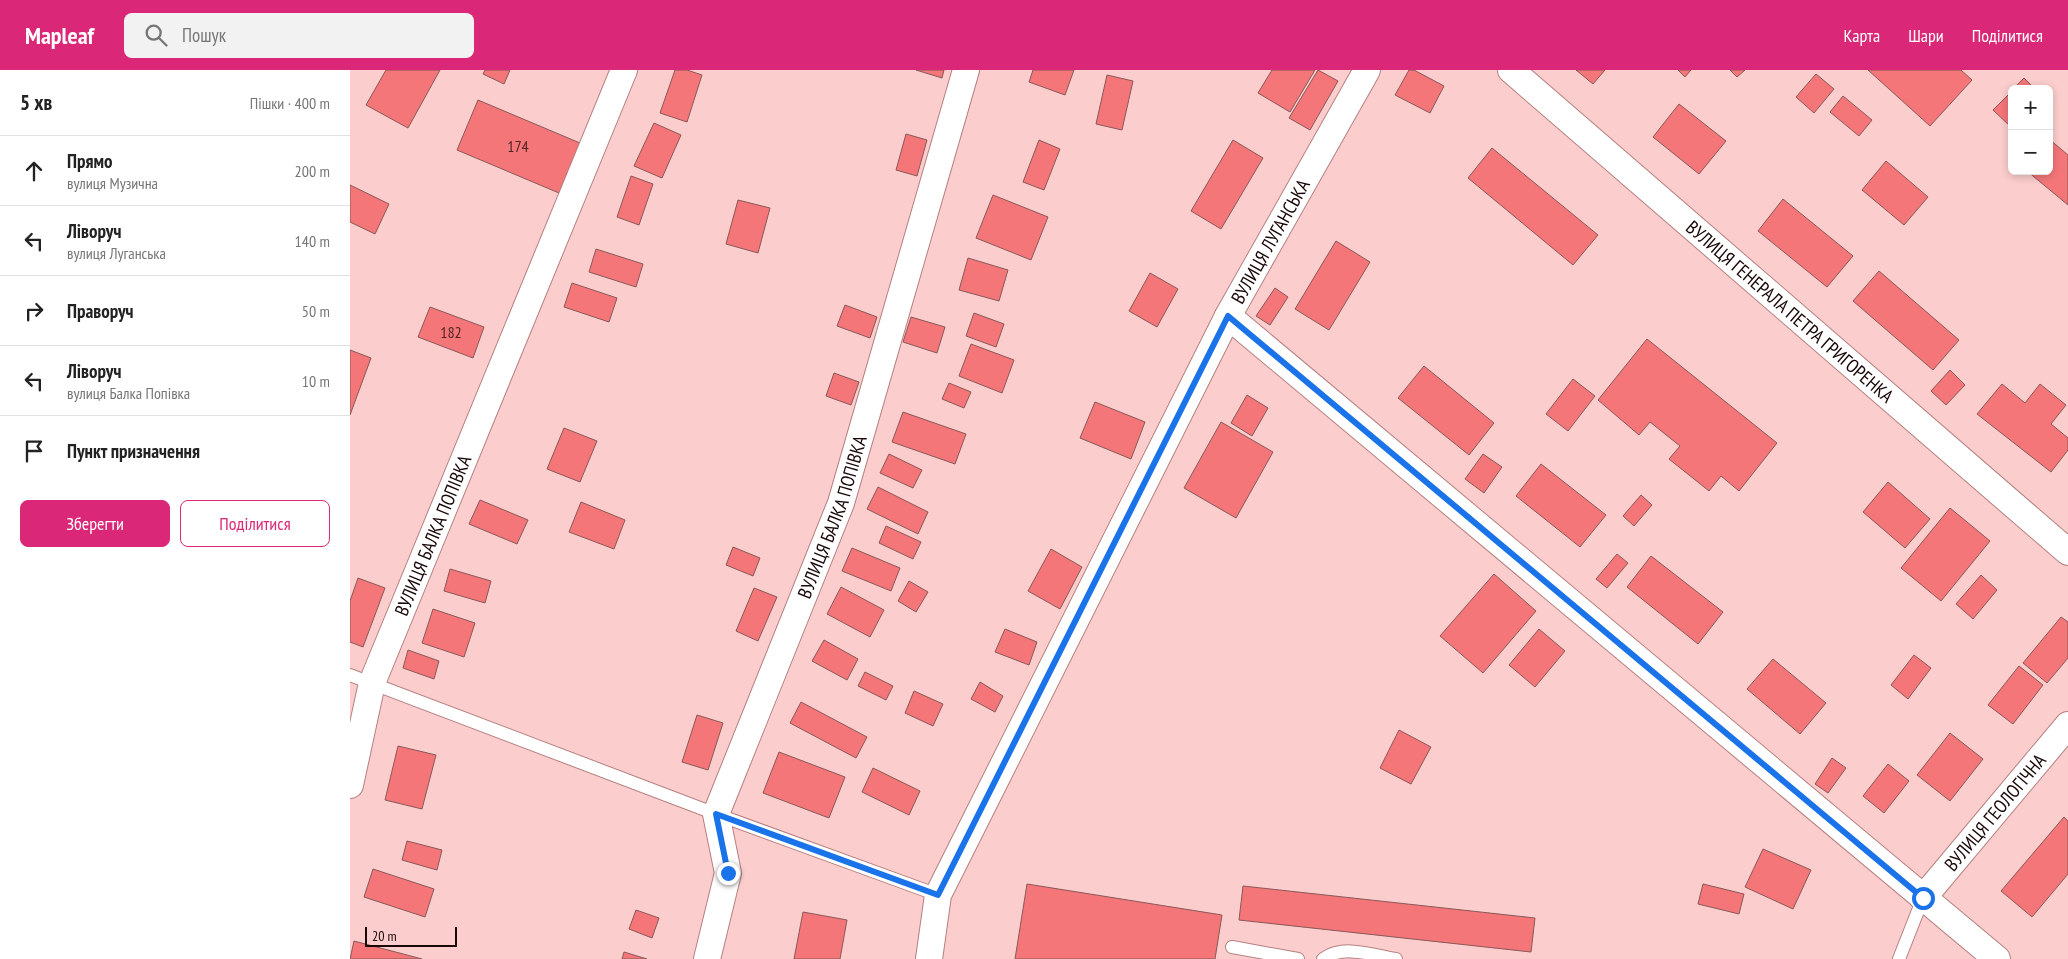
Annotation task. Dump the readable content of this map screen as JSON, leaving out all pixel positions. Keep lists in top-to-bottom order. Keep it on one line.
{"streets":{"street":["ВУЛИЦЯ ЛУГАНСЬКА","ВУЛИЦЯ ГЕНЕРАЛА ПЕТРА ГРИГОРЕНКА","ВУЛИЦЯ БАЛКА ПОПІВКА","ВУЛИЦЯ ГЕОЛОГІЧНА"]},"house_numbers":["174","182"],"scale_bar":"20 m","page":{"header":"Mapleaf","search":"Пошук","nav":["Карта","Шари","Поділитися"],"heading":["5 хв","Пішки · 400 m"],"map_buttons":["+","−"],"list":[["Прямо","вулиця Музична","200 m"],["Ліворуч","вулиця Луганська","140 m"],["Праворуч","50 m"],["Ліворуч","вулиця Балка Попівка","10 m"],"Пункт призначення"],"buttons":["Зберегти","Поділитися"],"scale":"20 m"}}
